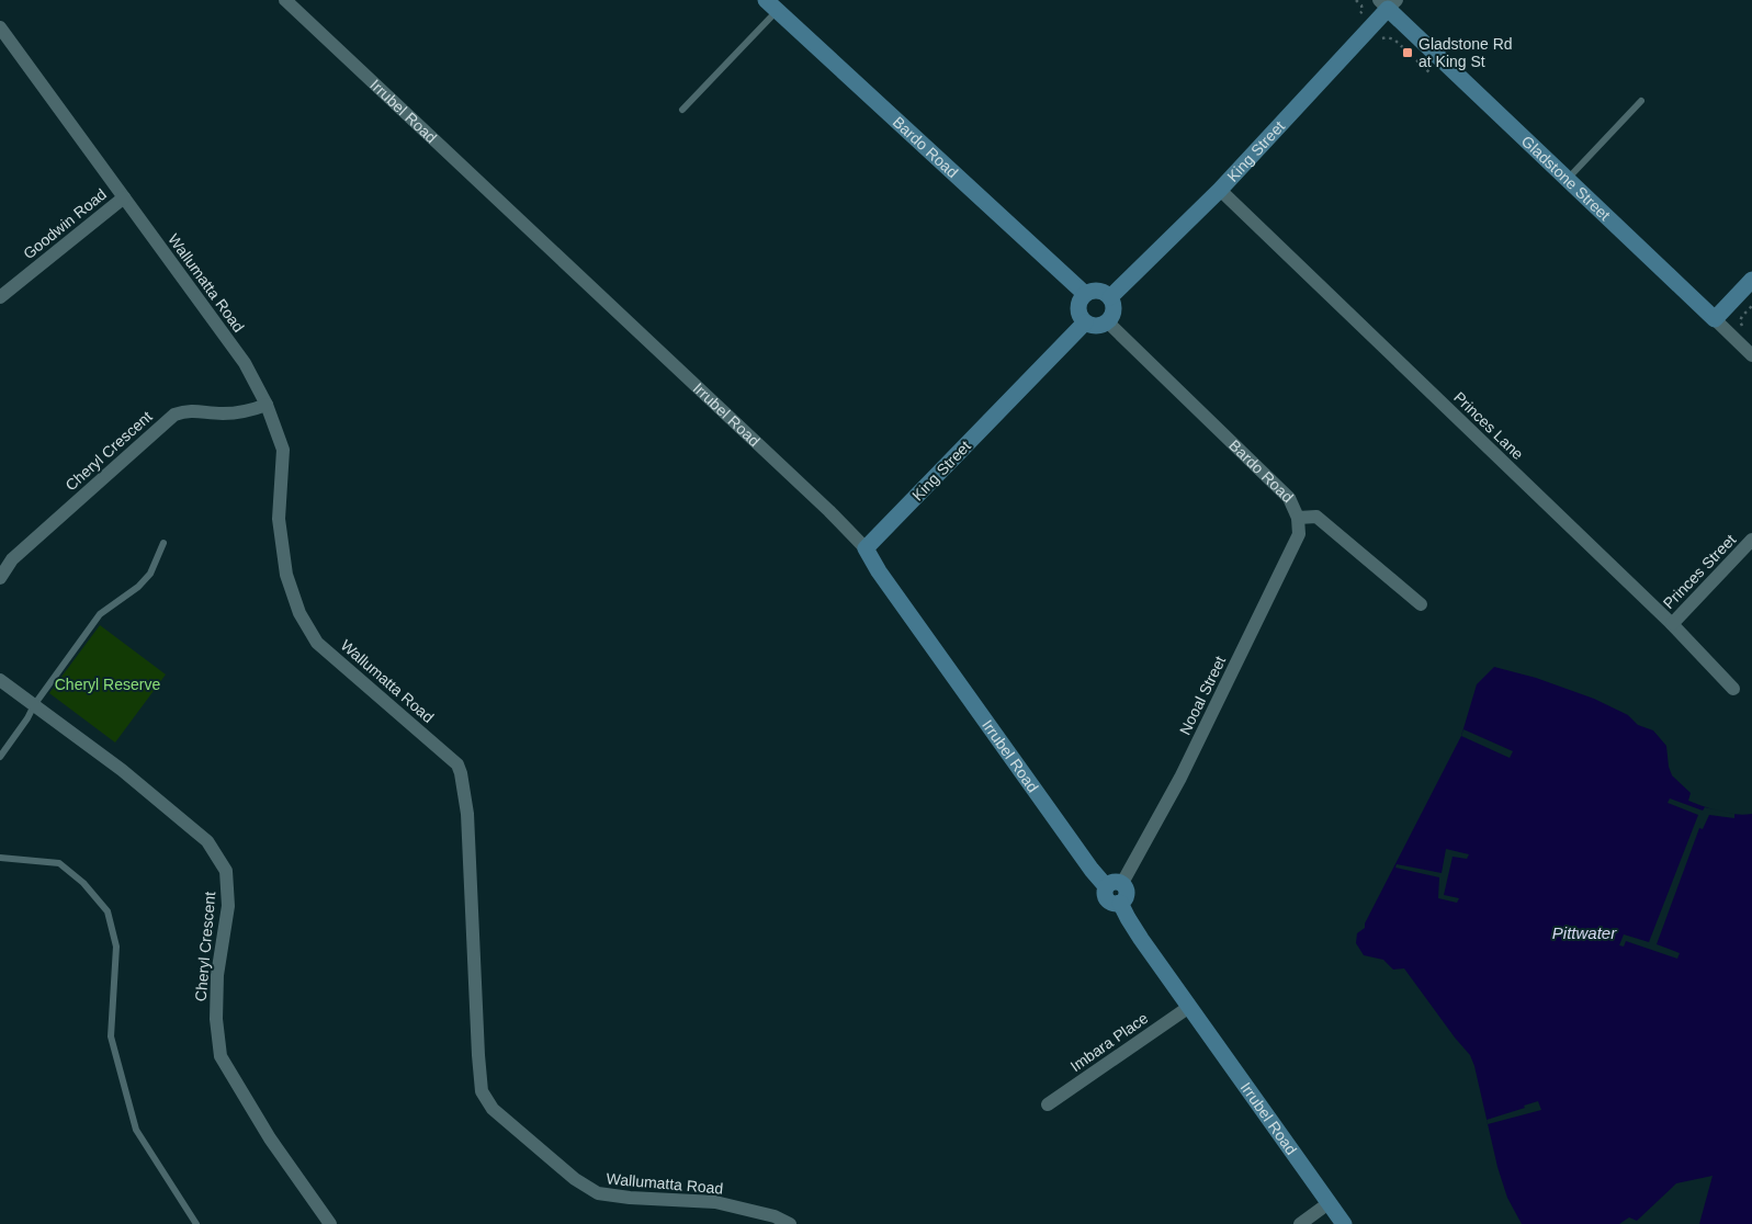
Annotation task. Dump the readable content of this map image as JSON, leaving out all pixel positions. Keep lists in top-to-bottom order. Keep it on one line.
{"streets":{"street":["Irrubel Road","Bardo Road","King Street","Gladstone Street","Goodwin Road","Wallumatta Road","Princes Lane","Cheryl Crescent","Princes Street","Nooal Street","Imbara Place"]},"crossings":[["Irrubel Road","King Street"],["Irrubel Road","Nooal Street"],["Irrubel Road","Imbara Place"],["Bardo Road","King Street"],["Bardo Road","Nooal Street"],["King Street","Gladstone Street"],["King Street","Princes Lane"],["Goodwin Road","Wallumatta Road"],["Wallumatta Road","Cheryl Crescent"],["Princes Lane","Princes Street"]],"water":["Pittwater"],"parks":["Cheryl Reserve"],"places":{"transit":["Gladstone Rd at King St"]}}
